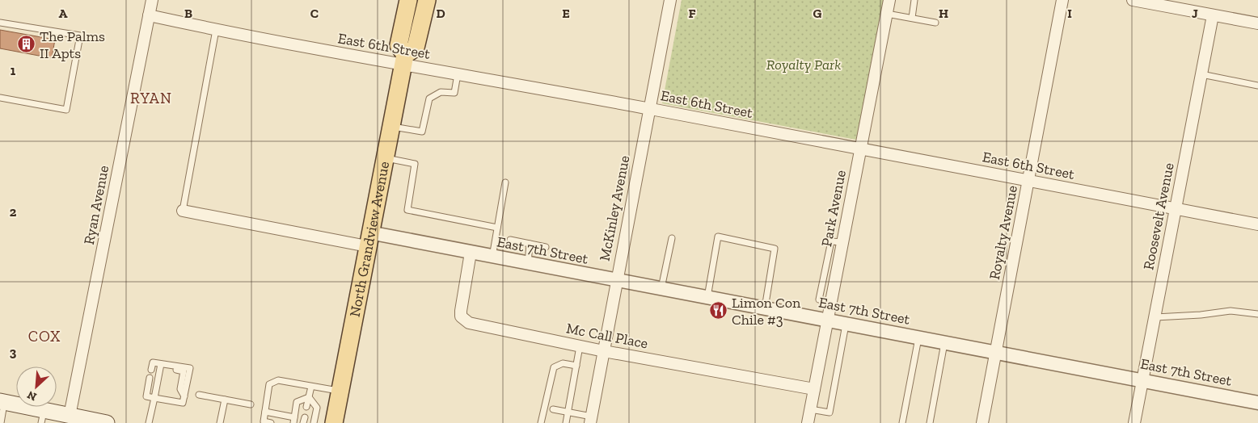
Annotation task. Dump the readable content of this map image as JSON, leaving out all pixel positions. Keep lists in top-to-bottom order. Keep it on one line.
{"streets":{"main road":["North Grandview Avenue"],"street":["East 6th Street","Ryan Avenue","McKinley Avenue","Park Avenue","Roosevelt Avenue","Royalty Avenue","East 7th Street","Mc Call Place"]},"crossings":[["East 6th Street","Ryan Avenue"],["East 6th Street","McKinley Avenue"],["East 6th Street","Park Avenue"],["East 6th Street","Roosevelt Avenue"],["East 6th Street","Royalty Avenue"],["East 6th Street","North Grandview Avenue"],["McKinley Avenue","East 7th Street"],["McKinley Avenue","Mc Call Place"],["Park Avenue","East 7th Street"],["Park Avenue","Mc Call Place"],["Roosevelt Avenue","East 7th Street"],["Royalty Avenue","East 7th Street"],["North Grandview Avenue","East 7th Street"],["East 7th Street","Mc Call Place"]],"districts":["RYAN","COX"],"parks":["Royalty Park"],"places":{"building":["The Palms II Apts"],"restaurant":["Limon Con Chile #3"]},"north":"bottom left","grid":{"columns":["A","B","C","D","E","F","G","H","I","J"],"rows":["1","2","3"]}}
